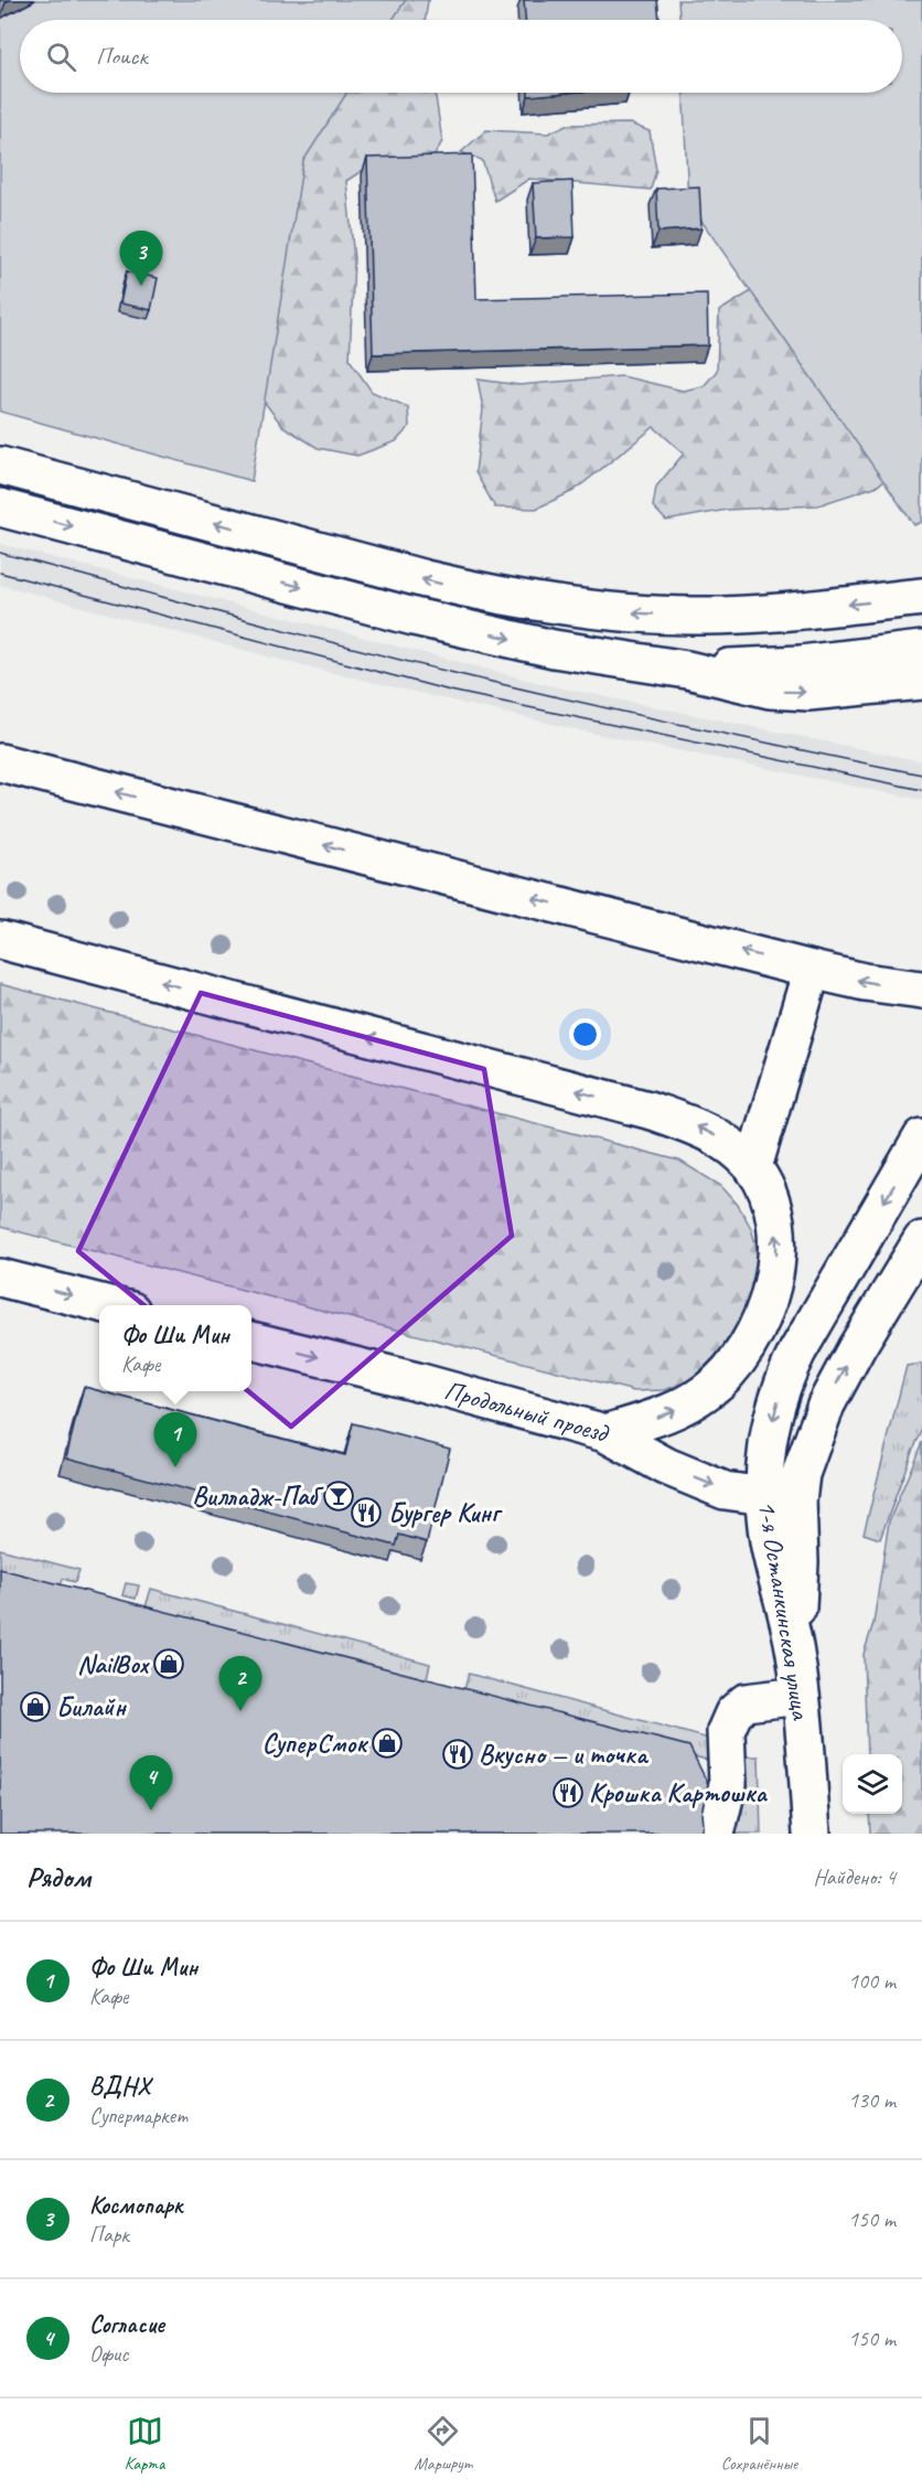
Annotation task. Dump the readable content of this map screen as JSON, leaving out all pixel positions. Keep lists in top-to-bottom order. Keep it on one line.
{"streets":{"street":["Продольный проезд","1-я Останкинская улица"]},"crossings":[["Продольный проезд","1-я Останкинская улица"]],"places":{"bar":["Вилладж-Паб"],"restaurant":["Бургер Кинг","Вкусно — и точка","Крошка Картошка"],"shop":["NailBox","Билайн","СуперСмок"]},"page":{"search":"Поиск","pins":["3","1","2","4"],"popup":["Фо Ши Мин","Кафе"],"heading":["Рядом","Найдено: 4"],"list":[{"mark":"1","name":"Фо Ши Мин","note":"Кафе","value":"100 m"},{"mark":"2","name":"ВДНХ","note":"Супермаркет","value":"130 m"},{"mark":"3","name":"Космопарк","note":"Парк","value":"150 m"},{"mark":"4","name":"Согласие","note":"Офис","value":"150 m"}],"nav":["Карта","Маршрут","Сохранённые"]}}
